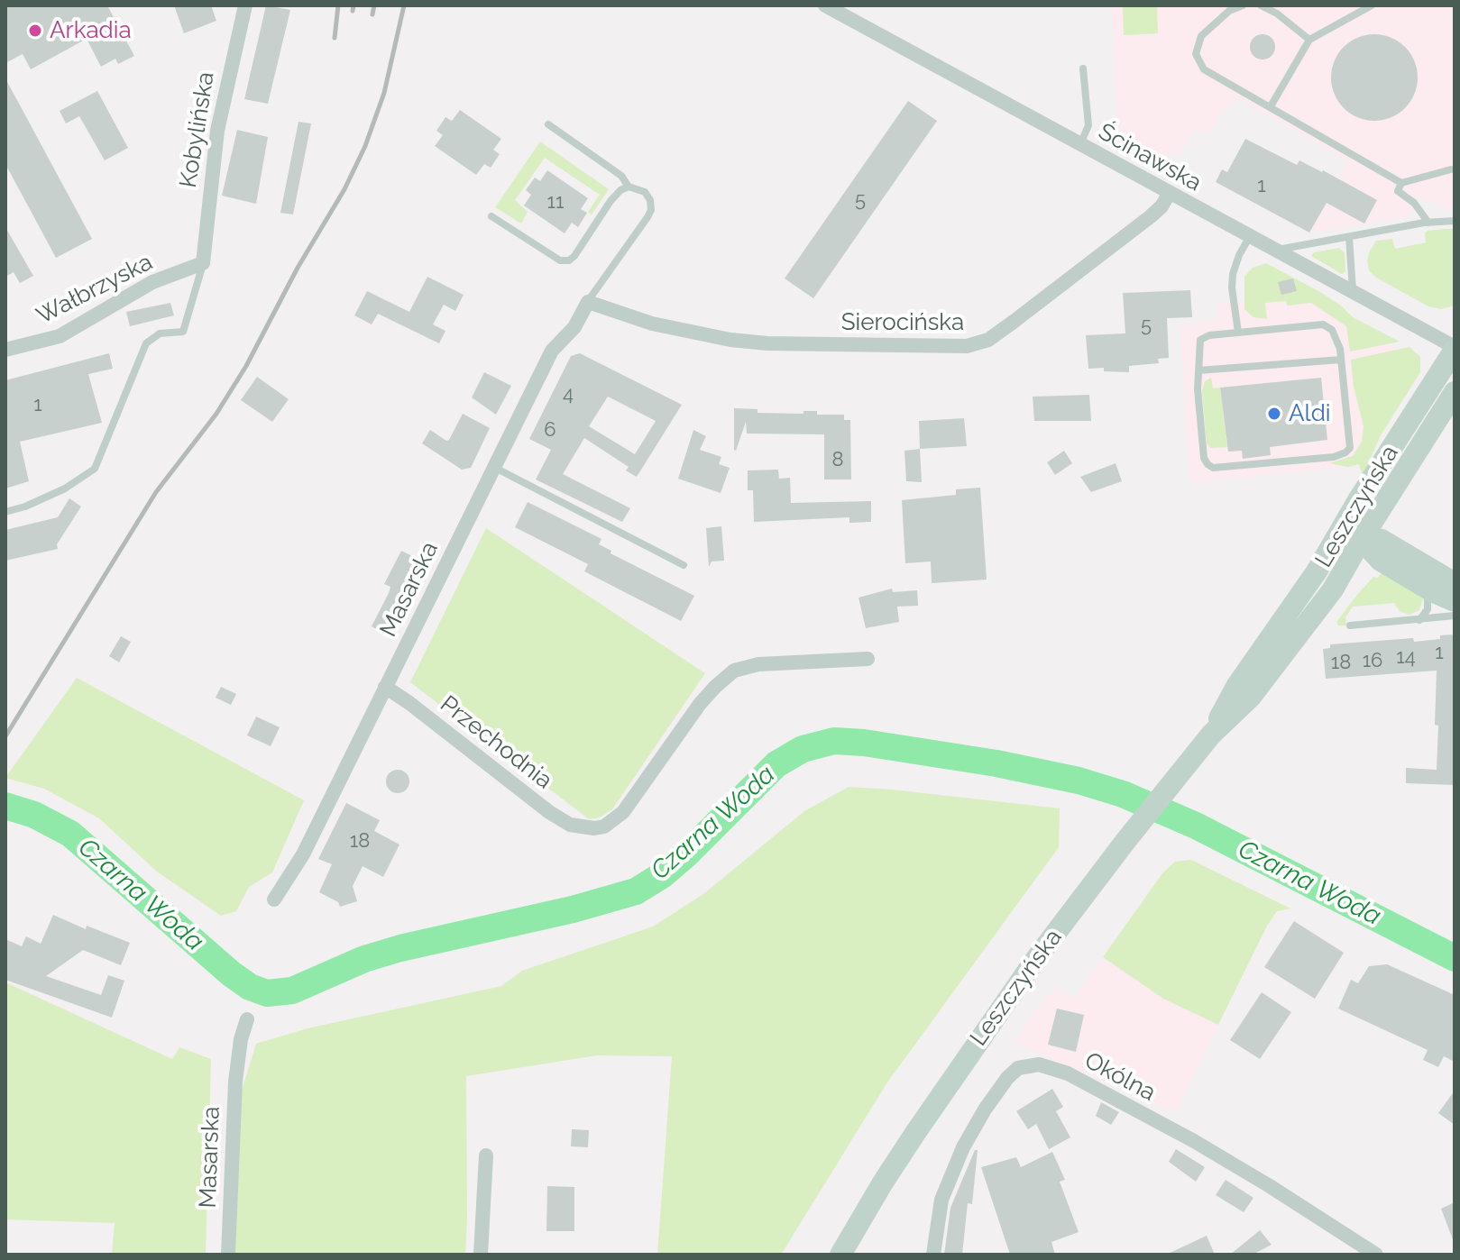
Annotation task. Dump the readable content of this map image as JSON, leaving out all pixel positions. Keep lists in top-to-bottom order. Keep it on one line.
{"streets":{"main road":["Leszczyńska"],"street":["Kobylińska","Ścinawska","Wałbrzyska","Sierocińska","Masarska","Przechodnia","Okólna"]},"crossings":[["Kobylińska","Wałbrzyska"],["Ścinawska","Sierocińska"],["Ścinawska","Leszczyńska"],["Sierocińska","Masarska"],["Masarska","Przechodnia"]],"water":["Czarna Woda"],"places":["Arkadia","Aldi"],"house_numbers":["1","5","11","5","4","1","6","8","1","14","16","18","18"]}
